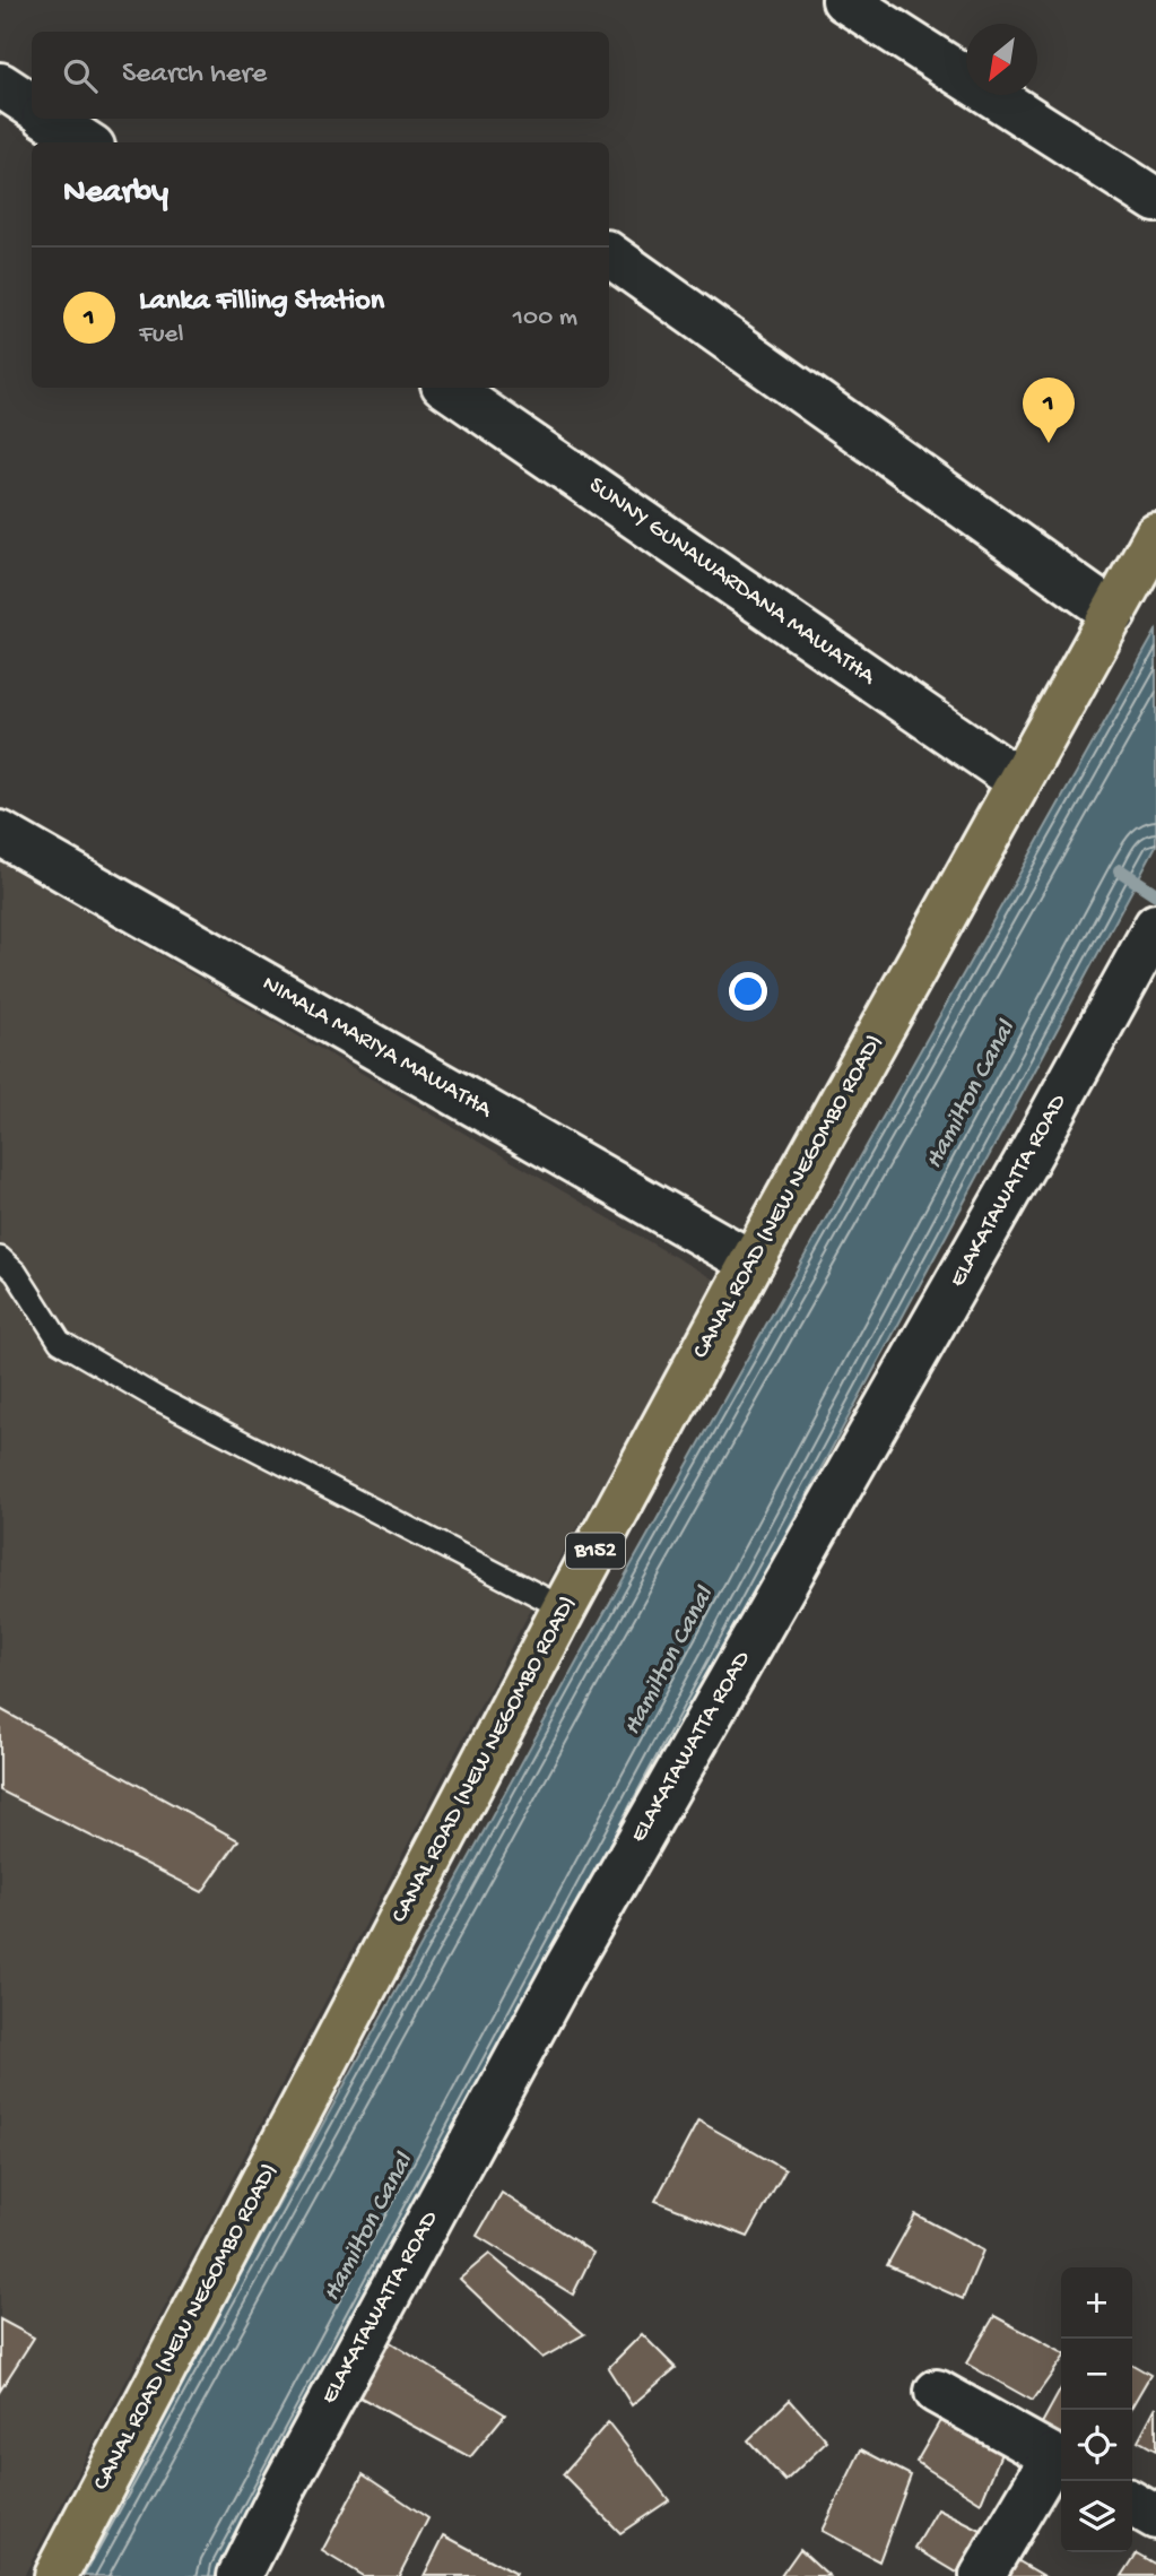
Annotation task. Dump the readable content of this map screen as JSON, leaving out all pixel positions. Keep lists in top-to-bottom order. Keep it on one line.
{"streets":{"main road":["CANAL ROAD (NEW NEGOMBO ROAD)","B152"],"street":["SUNNY GUNAWARDANA MAWATHA","NIMALA MARIYA MAWATHA","ELAKATAWATTA ROAD"]},"crossings":[["SUNNY GUNAWARDANA MAWATHA","CANAL ROAD (NEW NEGOMBO ROAD)"],["NIMALA MARIYA MAWATHA","CANAL ROAD (NEW NEGOMBO ROAD)"]],"water":["Hamilton Canal"],"north":"bottom left","page":{"search":"Search here","heading":"Nearby","list":[{"mark":"1","name":"Lanka Filling Station","note":"Fuel","value":"100 m"}],"pins":"1","map_buttons":["+","−"]}}
